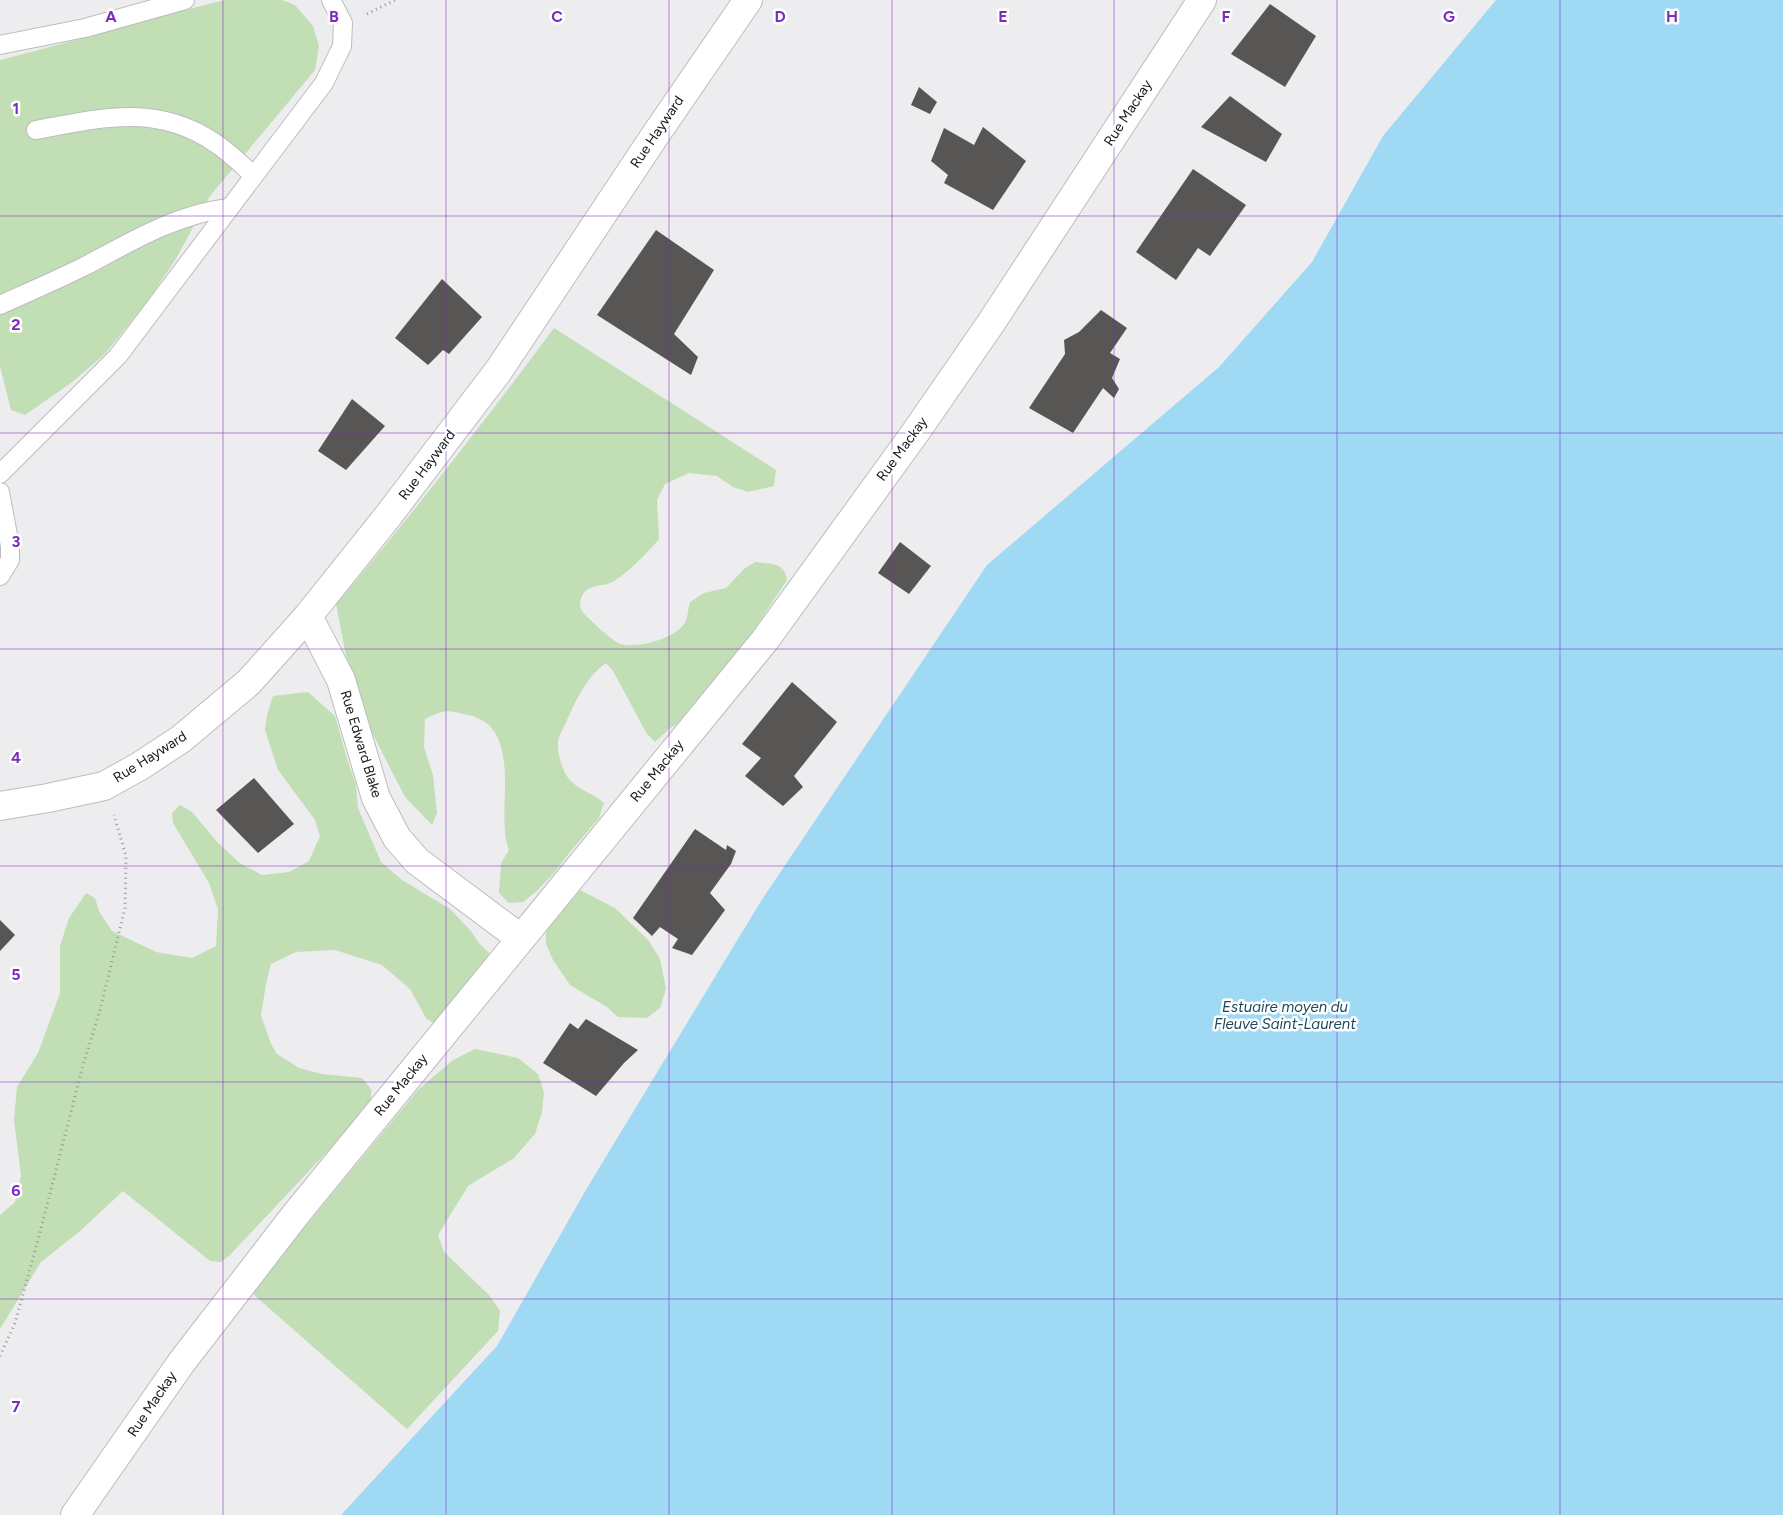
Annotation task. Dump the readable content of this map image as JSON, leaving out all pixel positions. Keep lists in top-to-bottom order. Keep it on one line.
{"streets":{"street":["Rue Mackay","Rue Hayward","Rue Edward Blake"]},"crossings":[["Rue Mackay","Rue Edward Blake"],["Rue Hayward","Rue Edward Blake"]],"water":["Estuaire moyen du Fleuve Saint-Laurent"],"grid":{"columns":["A","B","C","D","E","F","G","H"],"rows":["1","2","3","4","5","6","7"]}}
